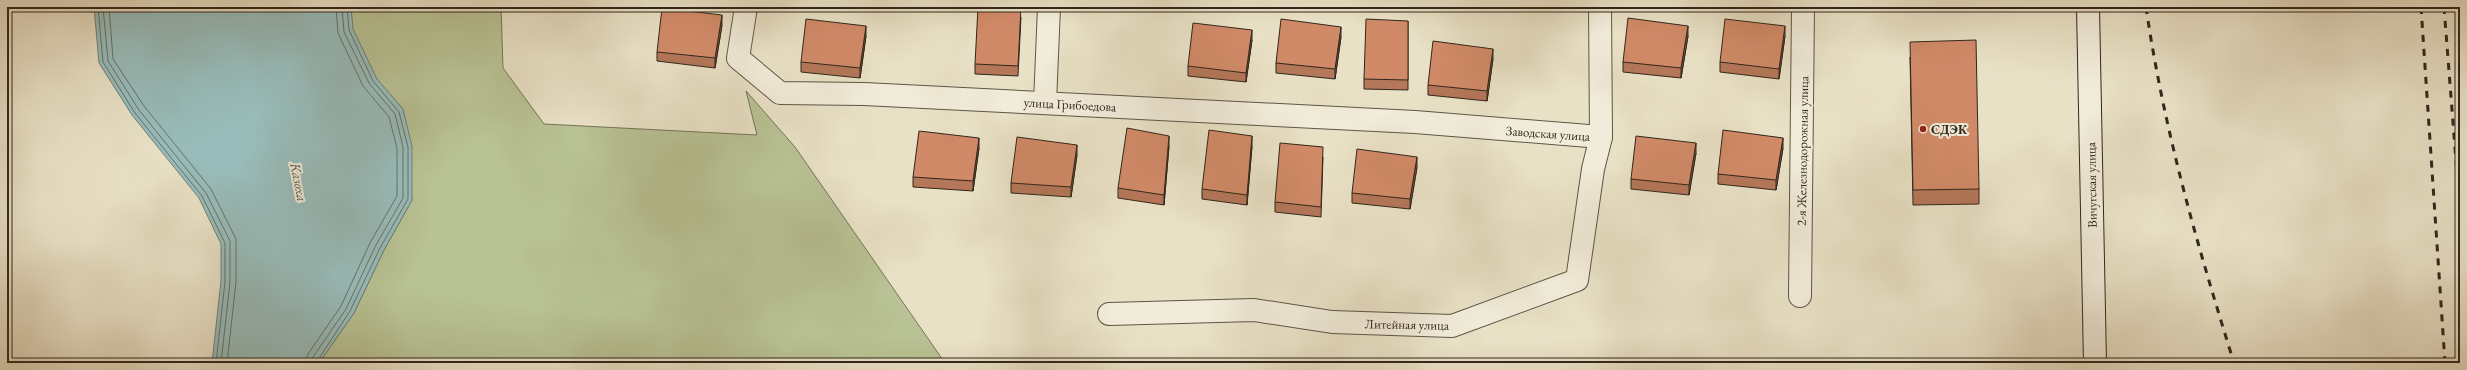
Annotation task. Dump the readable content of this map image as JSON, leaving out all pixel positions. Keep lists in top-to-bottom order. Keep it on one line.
{"streets":{"street":["улица Грибоедова","Заводская улица","2-я Железнодорожная улица","Вичугская улица","Литейная улица"]},"crossings":[["улица Грибоедова","Заводская улица"],["Заводская улица","Литейная улица"]],"water":["Казоха"],"places":["СДЭК"]}
